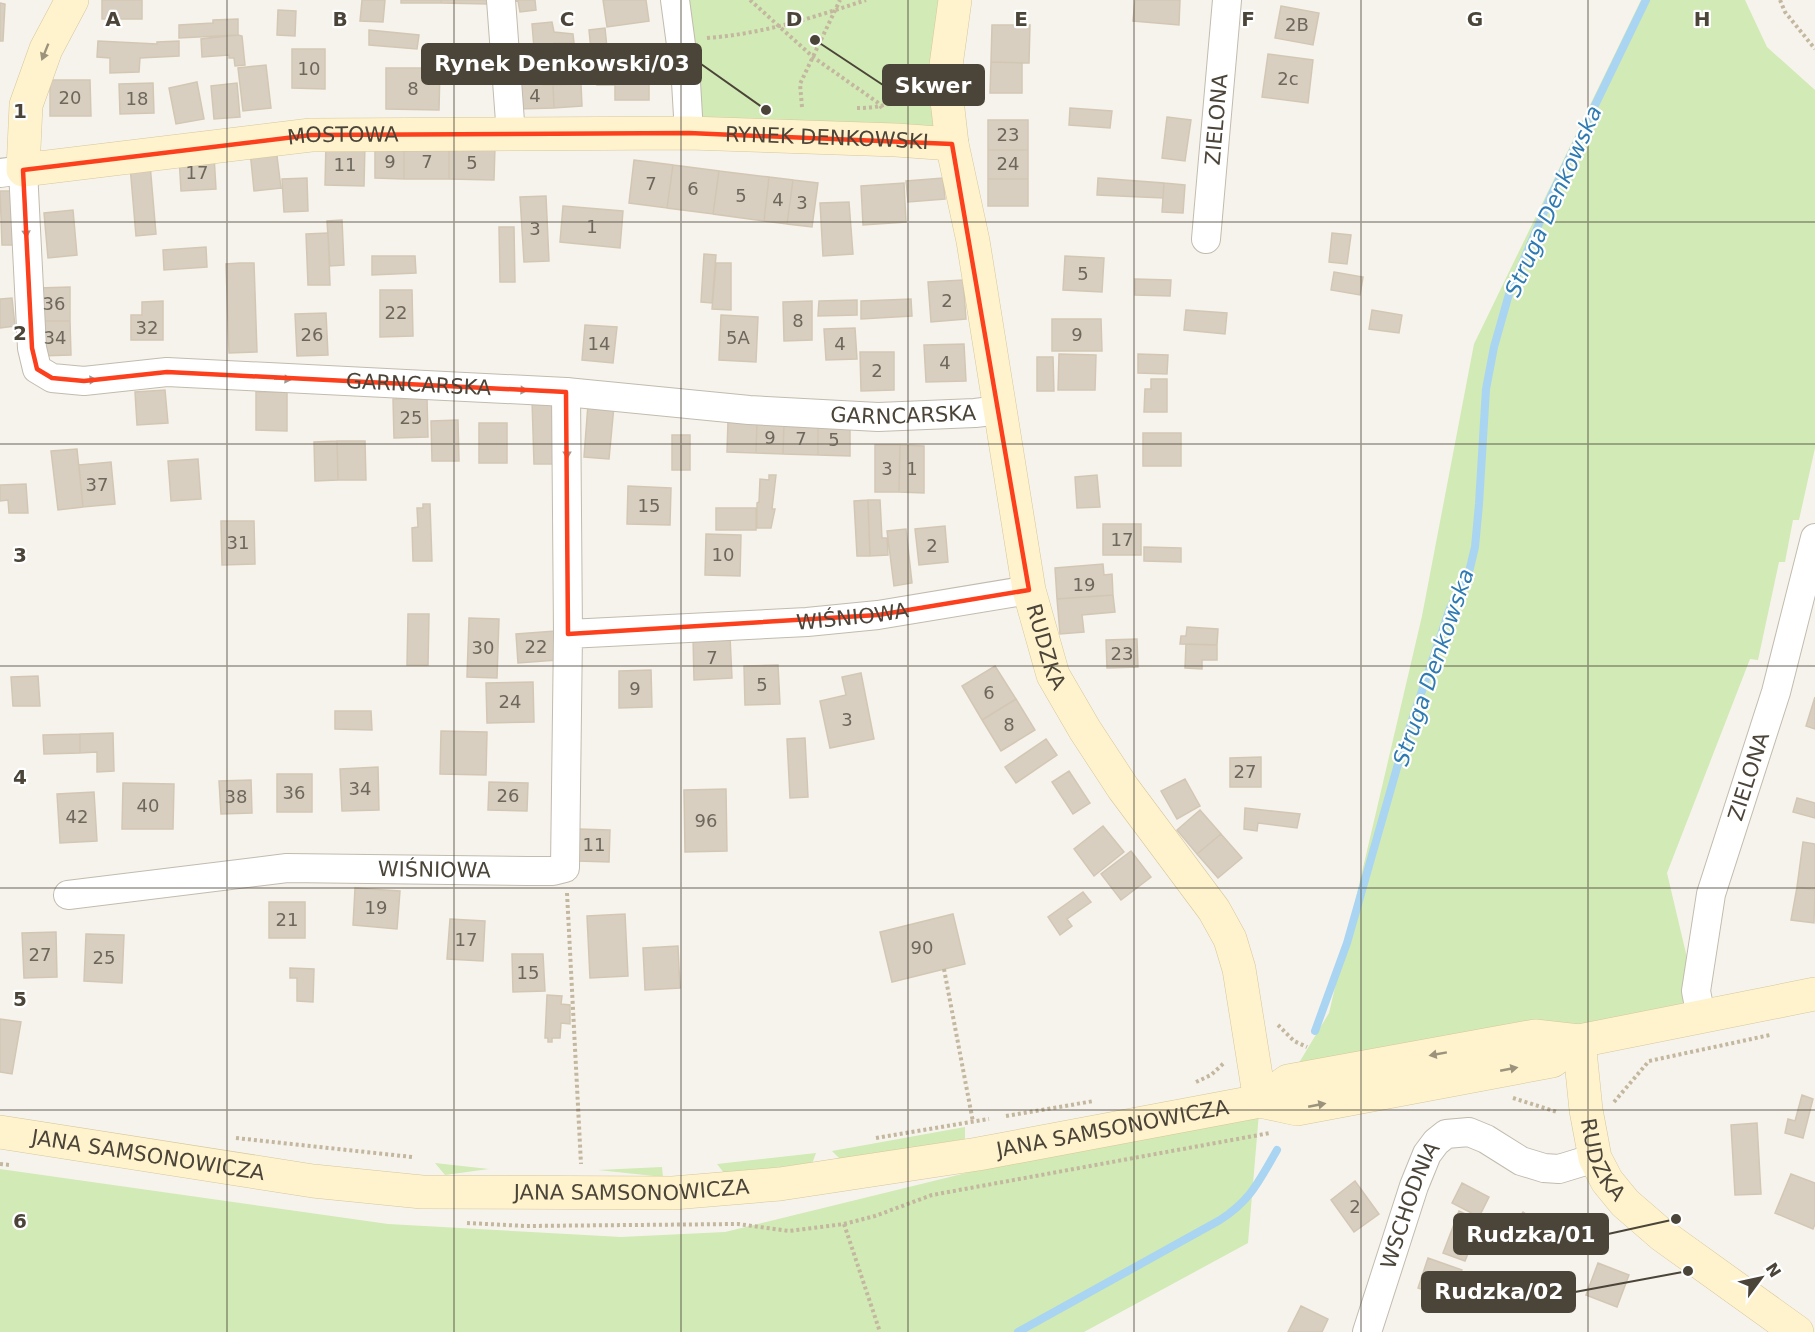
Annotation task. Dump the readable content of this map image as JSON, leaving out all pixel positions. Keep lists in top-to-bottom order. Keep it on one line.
{"streets":{"street":["ZIELONA","MOSTOWA","RYNEK DENKOWSKI","GARNCARSKA","WIŚNIOWA","RUDZKA","JANA SAMSONOWICZA","WSCHODNIA"]},"crossings":[["ZIELONA","JANA SAMSONOWICZA"],["MOSTOWA","RYNEK DENKOWSKI"],["MOSTOWA","GARNCARSKA"],["RYNEK DENKOWSKI","RUDZKA"],["GARNCARSKA","RUDZKA"],["WIŚNIOWA","RUDZKA"],["RUDZKA","JANA SAMSONOWICZA"],["RUDZKA","WSCHODNIA"]],"one_way":["GARNCARSKA"],"water":["Struga Denkowska"],"places":["Skwer","Rynek Denkowski/03","Rudzka/01","Rudzka/02"],"house_numbers":["2B","10","2c","8","4","20","18","23","9","7","5","24","11","17","7","6","5","4","3","1","3","5","2","36","22","8","32","26","9","34","5A","14","4","4","2","25","9","7","5","3","1","37","15","17","31","2","10","19","22","30","23","7","5","9","6","24","3","8","27","34","36","26","38","40","42","96","11","19","21","17","90","27","25","15","2"],"north":"top right","grid":{"columns":["A","B","C","D","E","F","G","H"],"rows":["1","2","3","4","5","6"]}}
